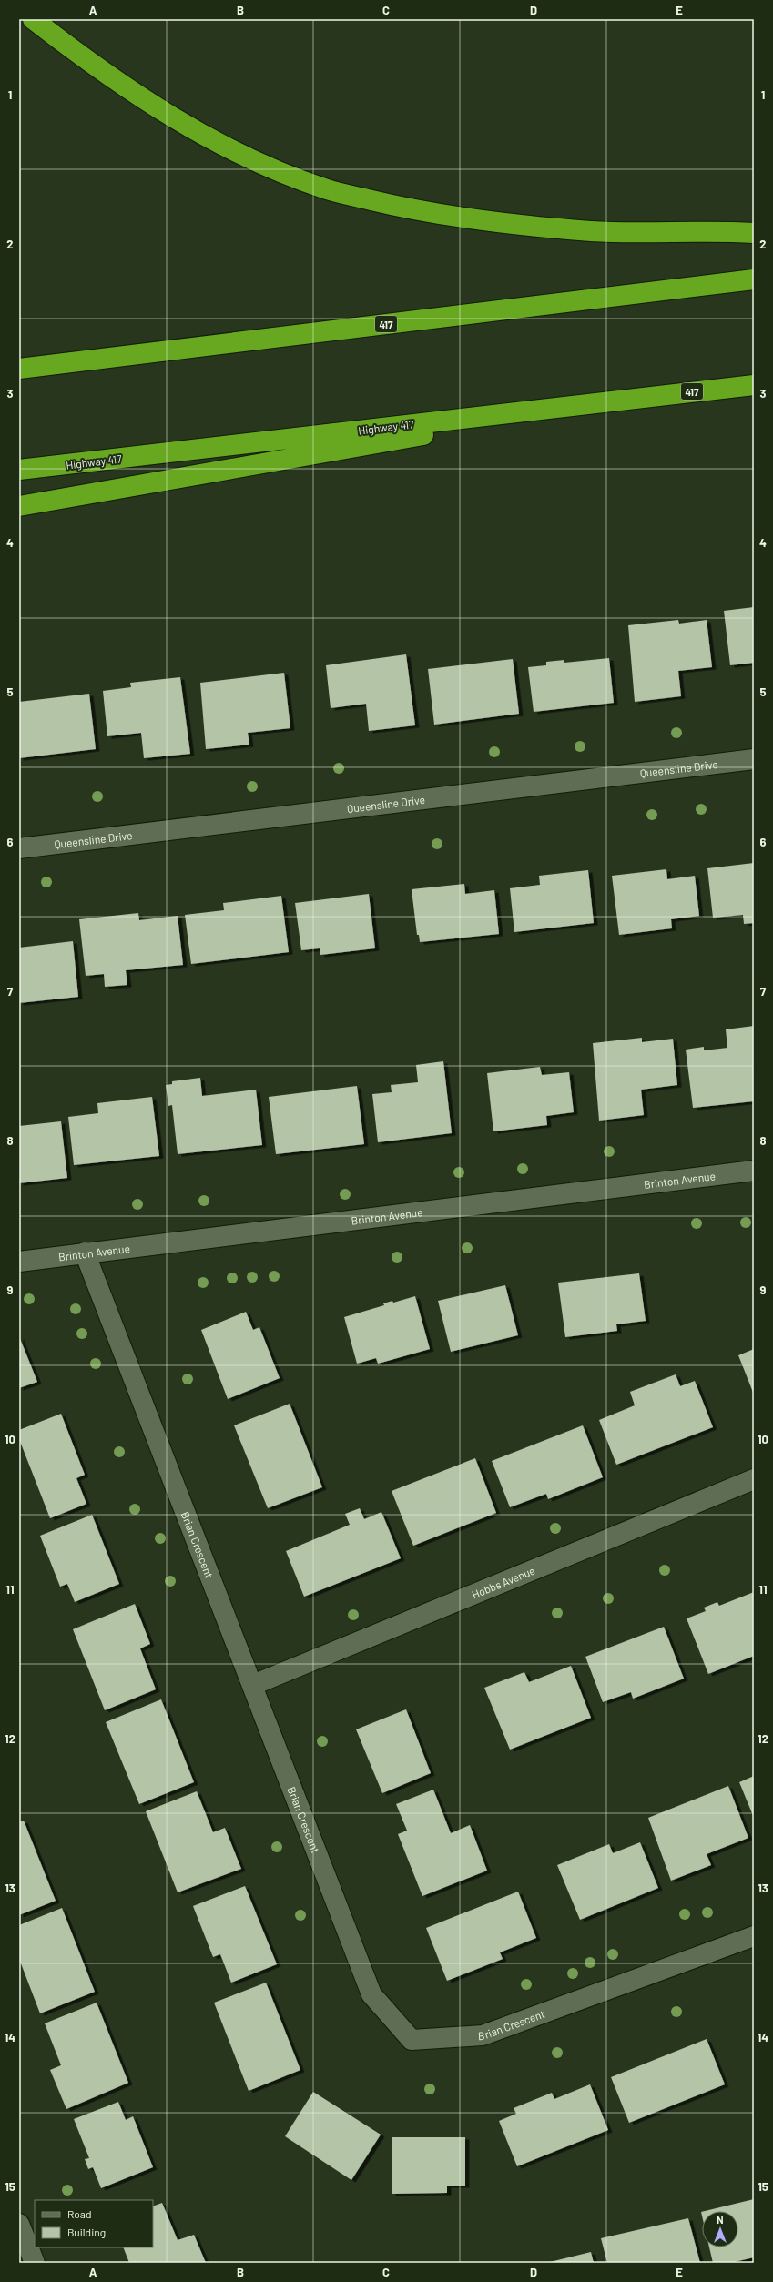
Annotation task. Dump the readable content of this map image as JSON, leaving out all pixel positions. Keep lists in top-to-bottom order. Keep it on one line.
{"streets":{"highway":["417","Highway 417"],"street":["Queensline Drive","Brinton Avenue","Brian Crescent","Hobbs Avenue"]},"crossings":[["Brinton Avenue","Brian Crescent"],["Brian Crescent","Hobbs Avenue"]],"legend":["Road","Building"],"north":"top","grid":{"columns":["A","B","C","D","E"],"rows":["1","2","3","4","5","6","7","8","9","10","11","12","13","14","15"]}}
